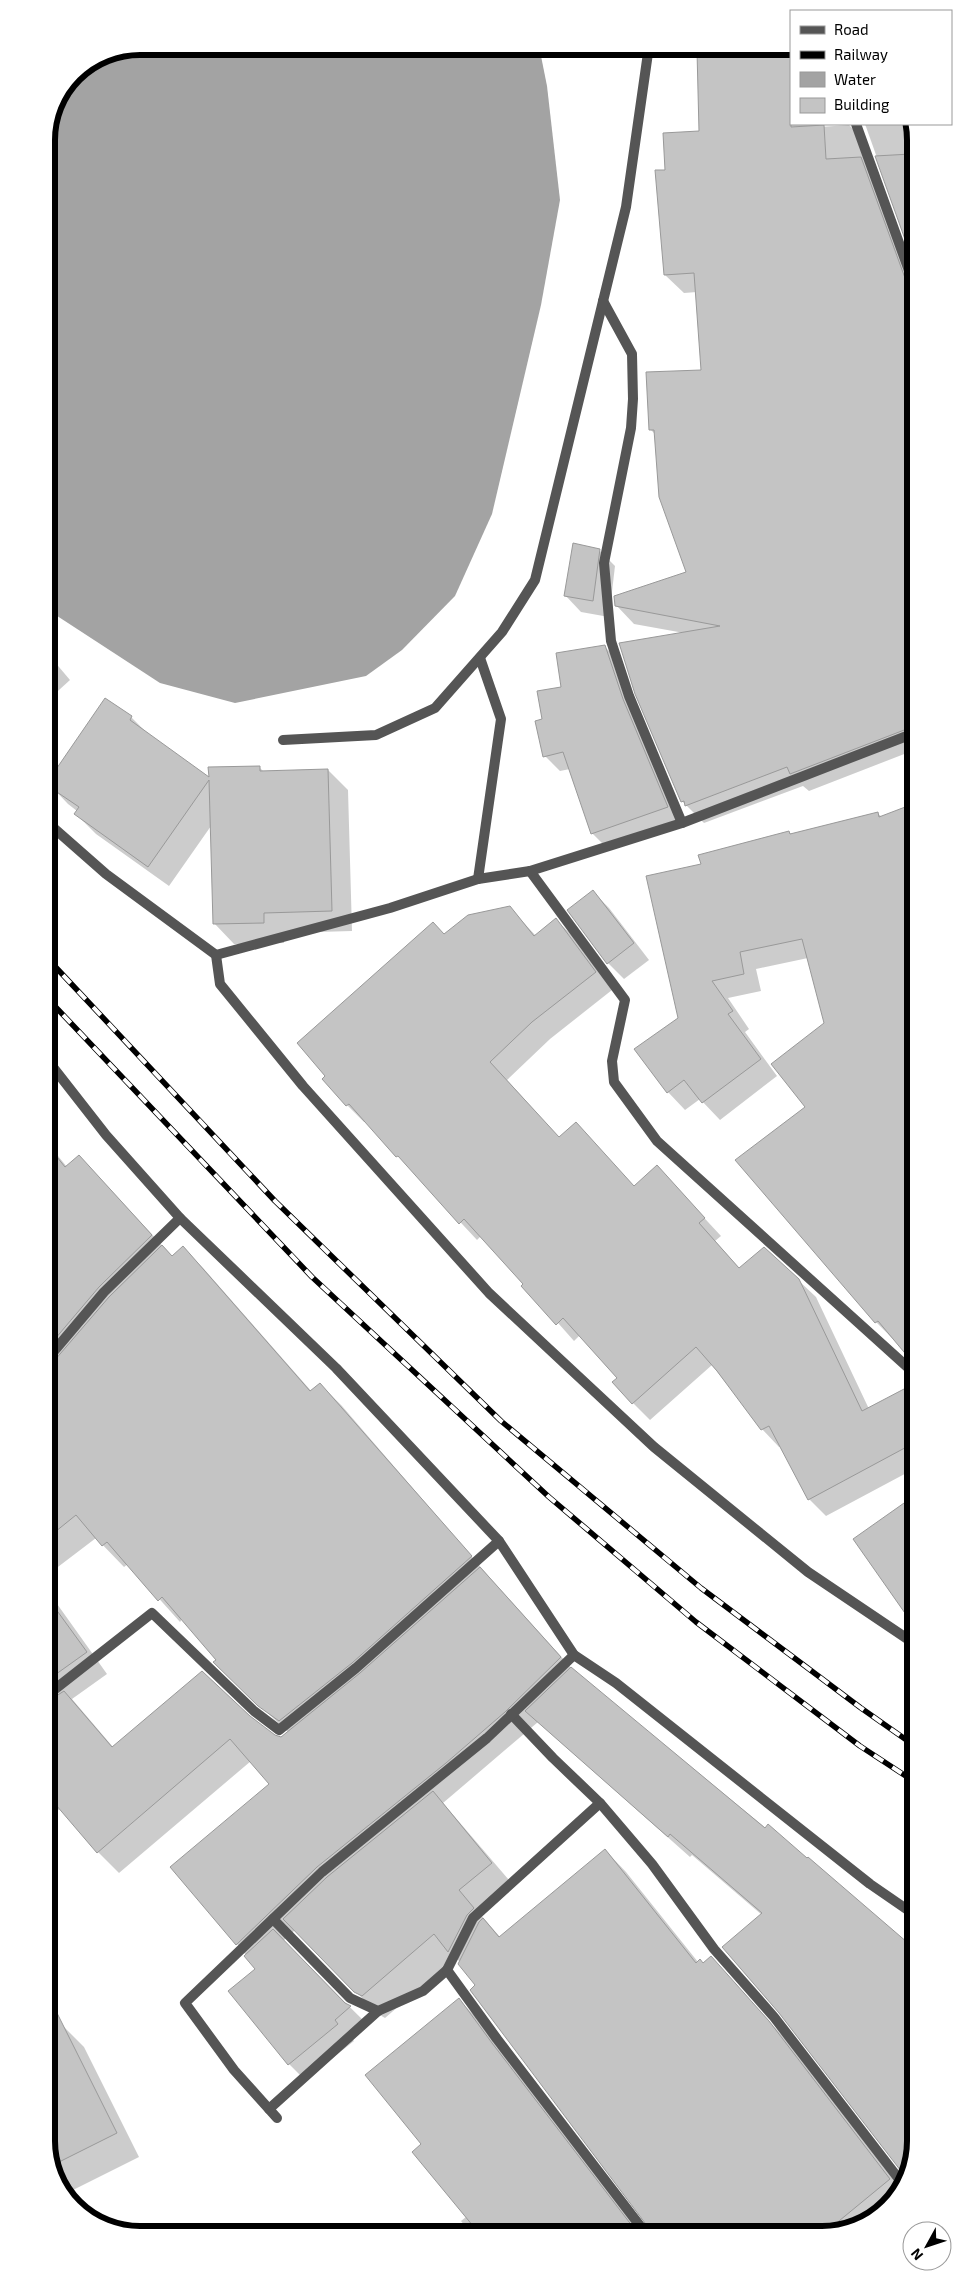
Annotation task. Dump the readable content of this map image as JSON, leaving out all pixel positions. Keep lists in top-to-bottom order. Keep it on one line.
{"legend":["Road","Railway","Water","Building"],"north":"bottom left"}
